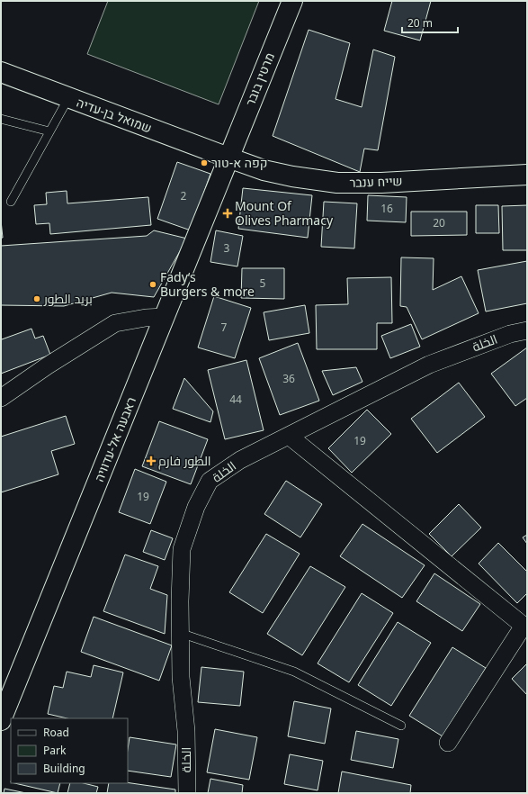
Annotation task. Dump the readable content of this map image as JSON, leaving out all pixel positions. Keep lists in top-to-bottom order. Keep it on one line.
{"streets":{"street":["מרטין בובר","שמואל בן-עדיה","שייח ענבר","الخلة","ראבעה אל-עדוויה"]},"crossings":[["מרטין בובר","שמואל בן-עדיה"],["מרטין בובר","שייח ענבר"],["מרטין בובר","ראבעה אל-עדוויה"],["שמואל בן-עדיה","שייח ענבר"],["שמואל בן-עדיה","ראבעה אל-עדוויה"],["שייח ענבר","ראבעה אל-עדוויה"]],"places":{"other":["קפה א-טור","Fady‘s Burgers & more","بريد الطور"],"health":["Mount Of Olives Pharmacy","الطور فارم"]},"house_numbers":["2","16","20","3","5","7","36","44","19","19"],"legend":["Road","Park","Building"],"scale_bar":"20 m"}
